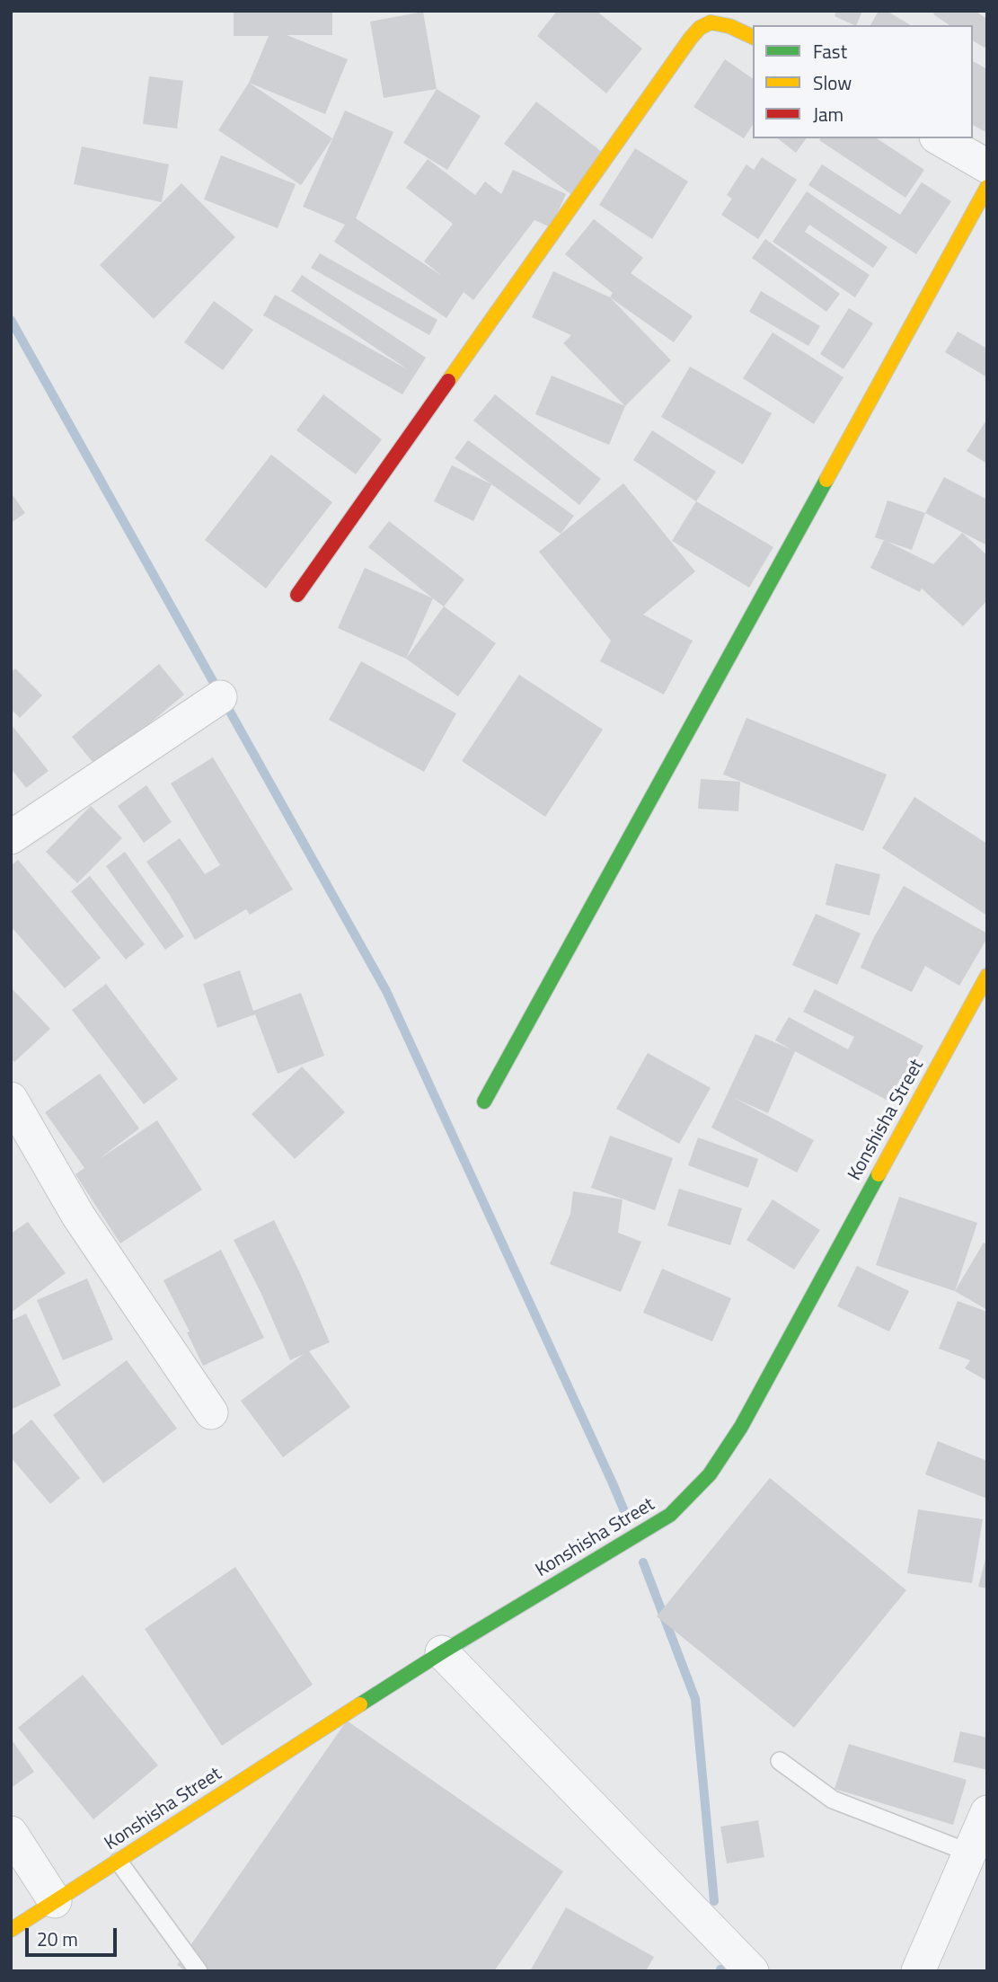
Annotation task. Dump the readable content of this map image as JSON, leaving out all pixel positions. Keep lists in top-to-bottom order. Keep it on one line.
{"streets":{"street":["Konshisha Street"]},"legend":["Fast","Slow","Jam"],"scale_bar":"20 m"}
